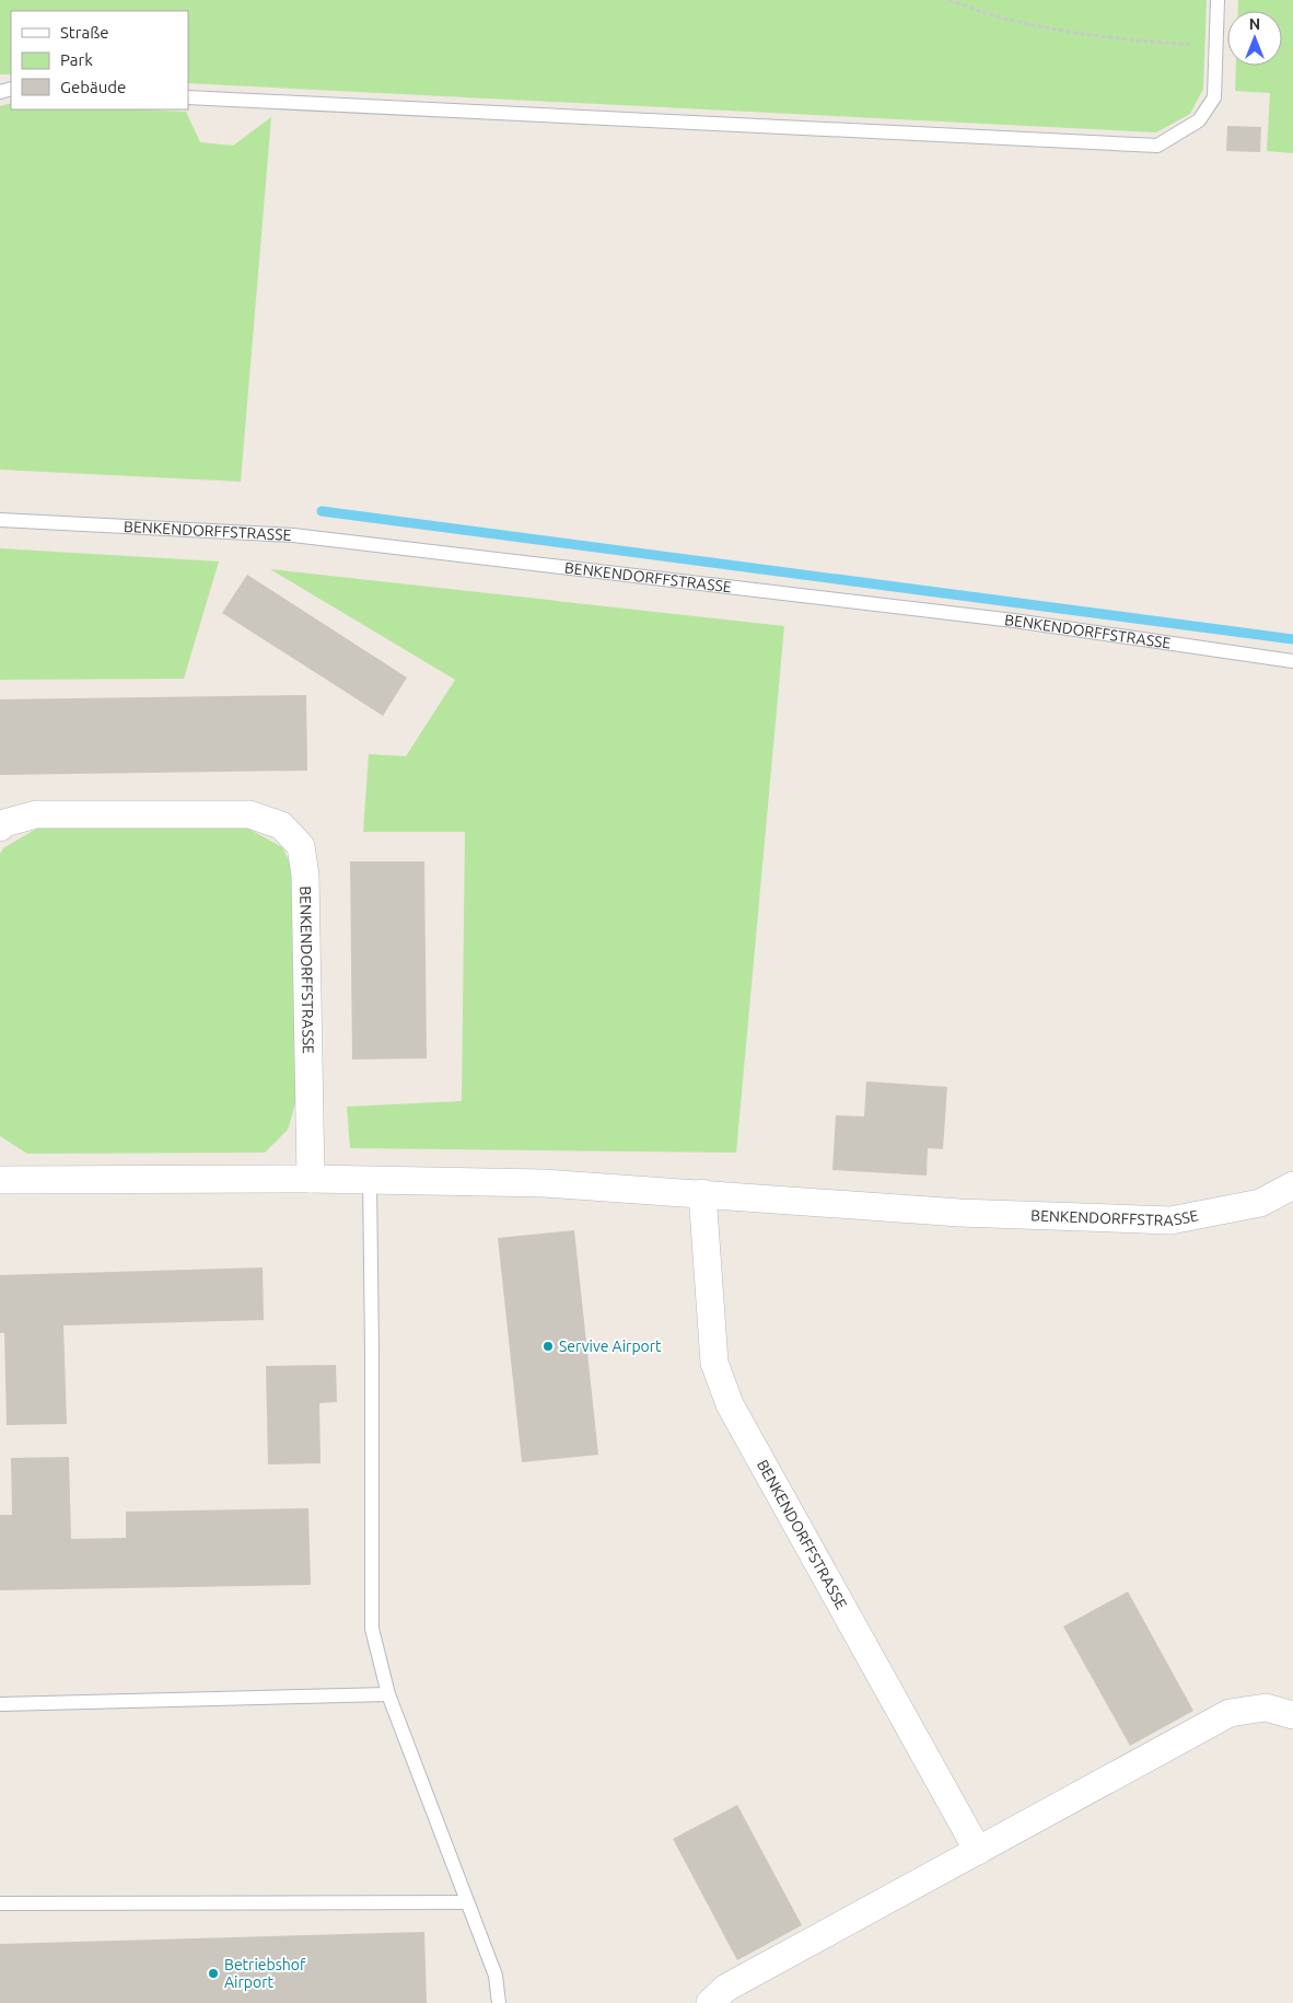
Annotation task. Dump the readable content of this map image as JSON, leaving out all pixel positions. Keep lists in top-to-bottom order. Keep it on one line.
{"streets":{"street":["BENKENDORFFSTRASSE"]},"places":["Servive Airport","Betriebshof Airport"],"legend":["Straße","Park","Gebäude"],"north":"top"}
